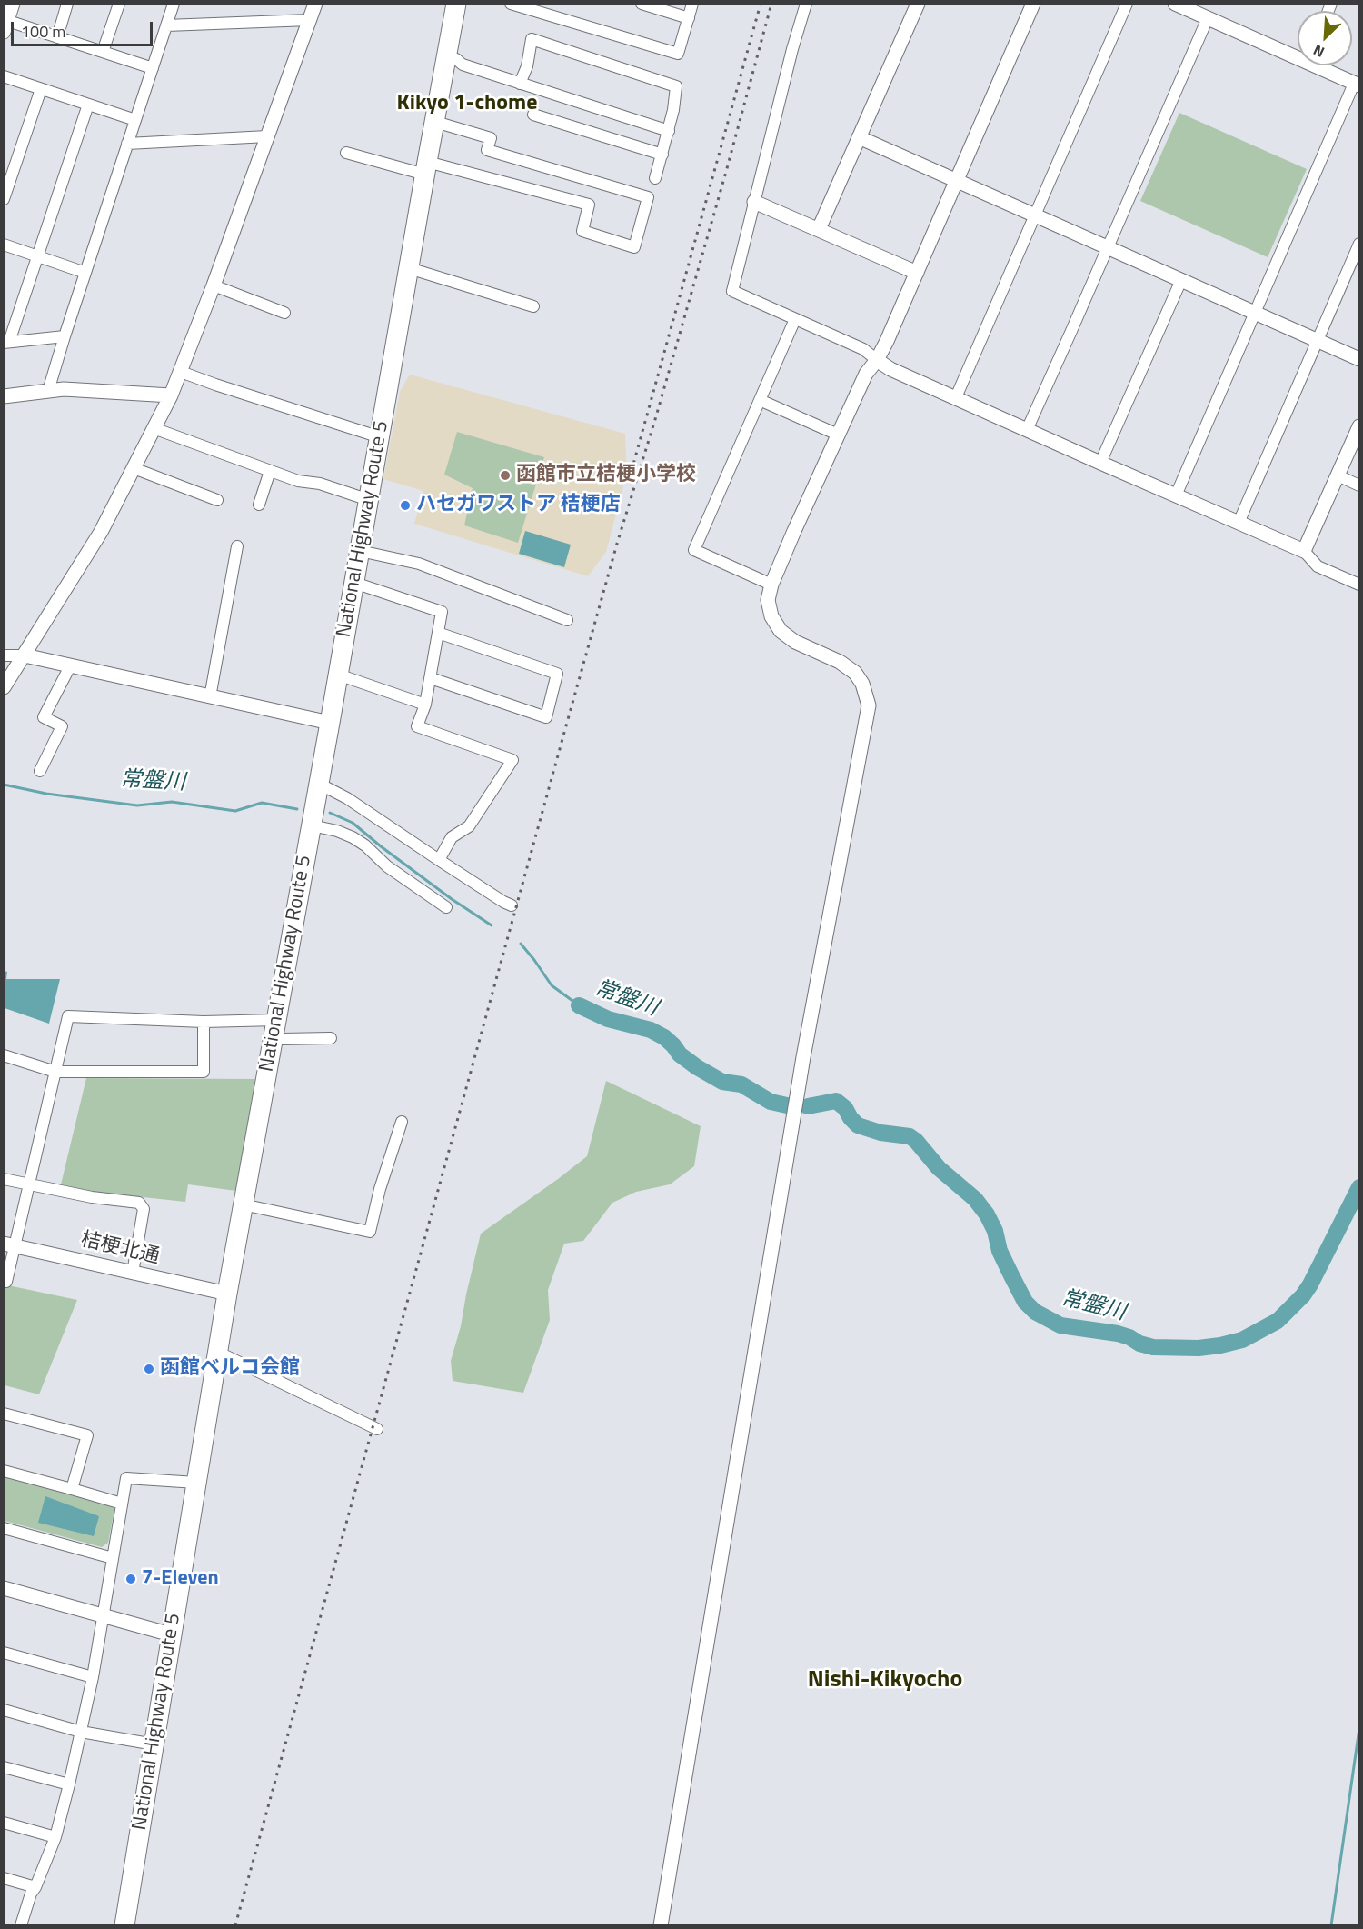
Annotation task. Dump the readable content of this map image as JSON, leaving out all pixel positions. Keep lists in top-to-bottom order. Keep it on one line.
{"streets":{"highway":["National Highway Route 5"],"street":["桔梗北通"]},"crossings":[["National Highway Route 5","桔梗北通"]],"districts":["Kikyo 1-chome","Nishi-Kikyocho"],"water":["常盤川"],"places":["函館市立桔梗小学校","ハセガワストア 桔梗店","函館ベルコ会館","7-Eleven"],"scale_bar":"100 m","north":"bottom left"}
